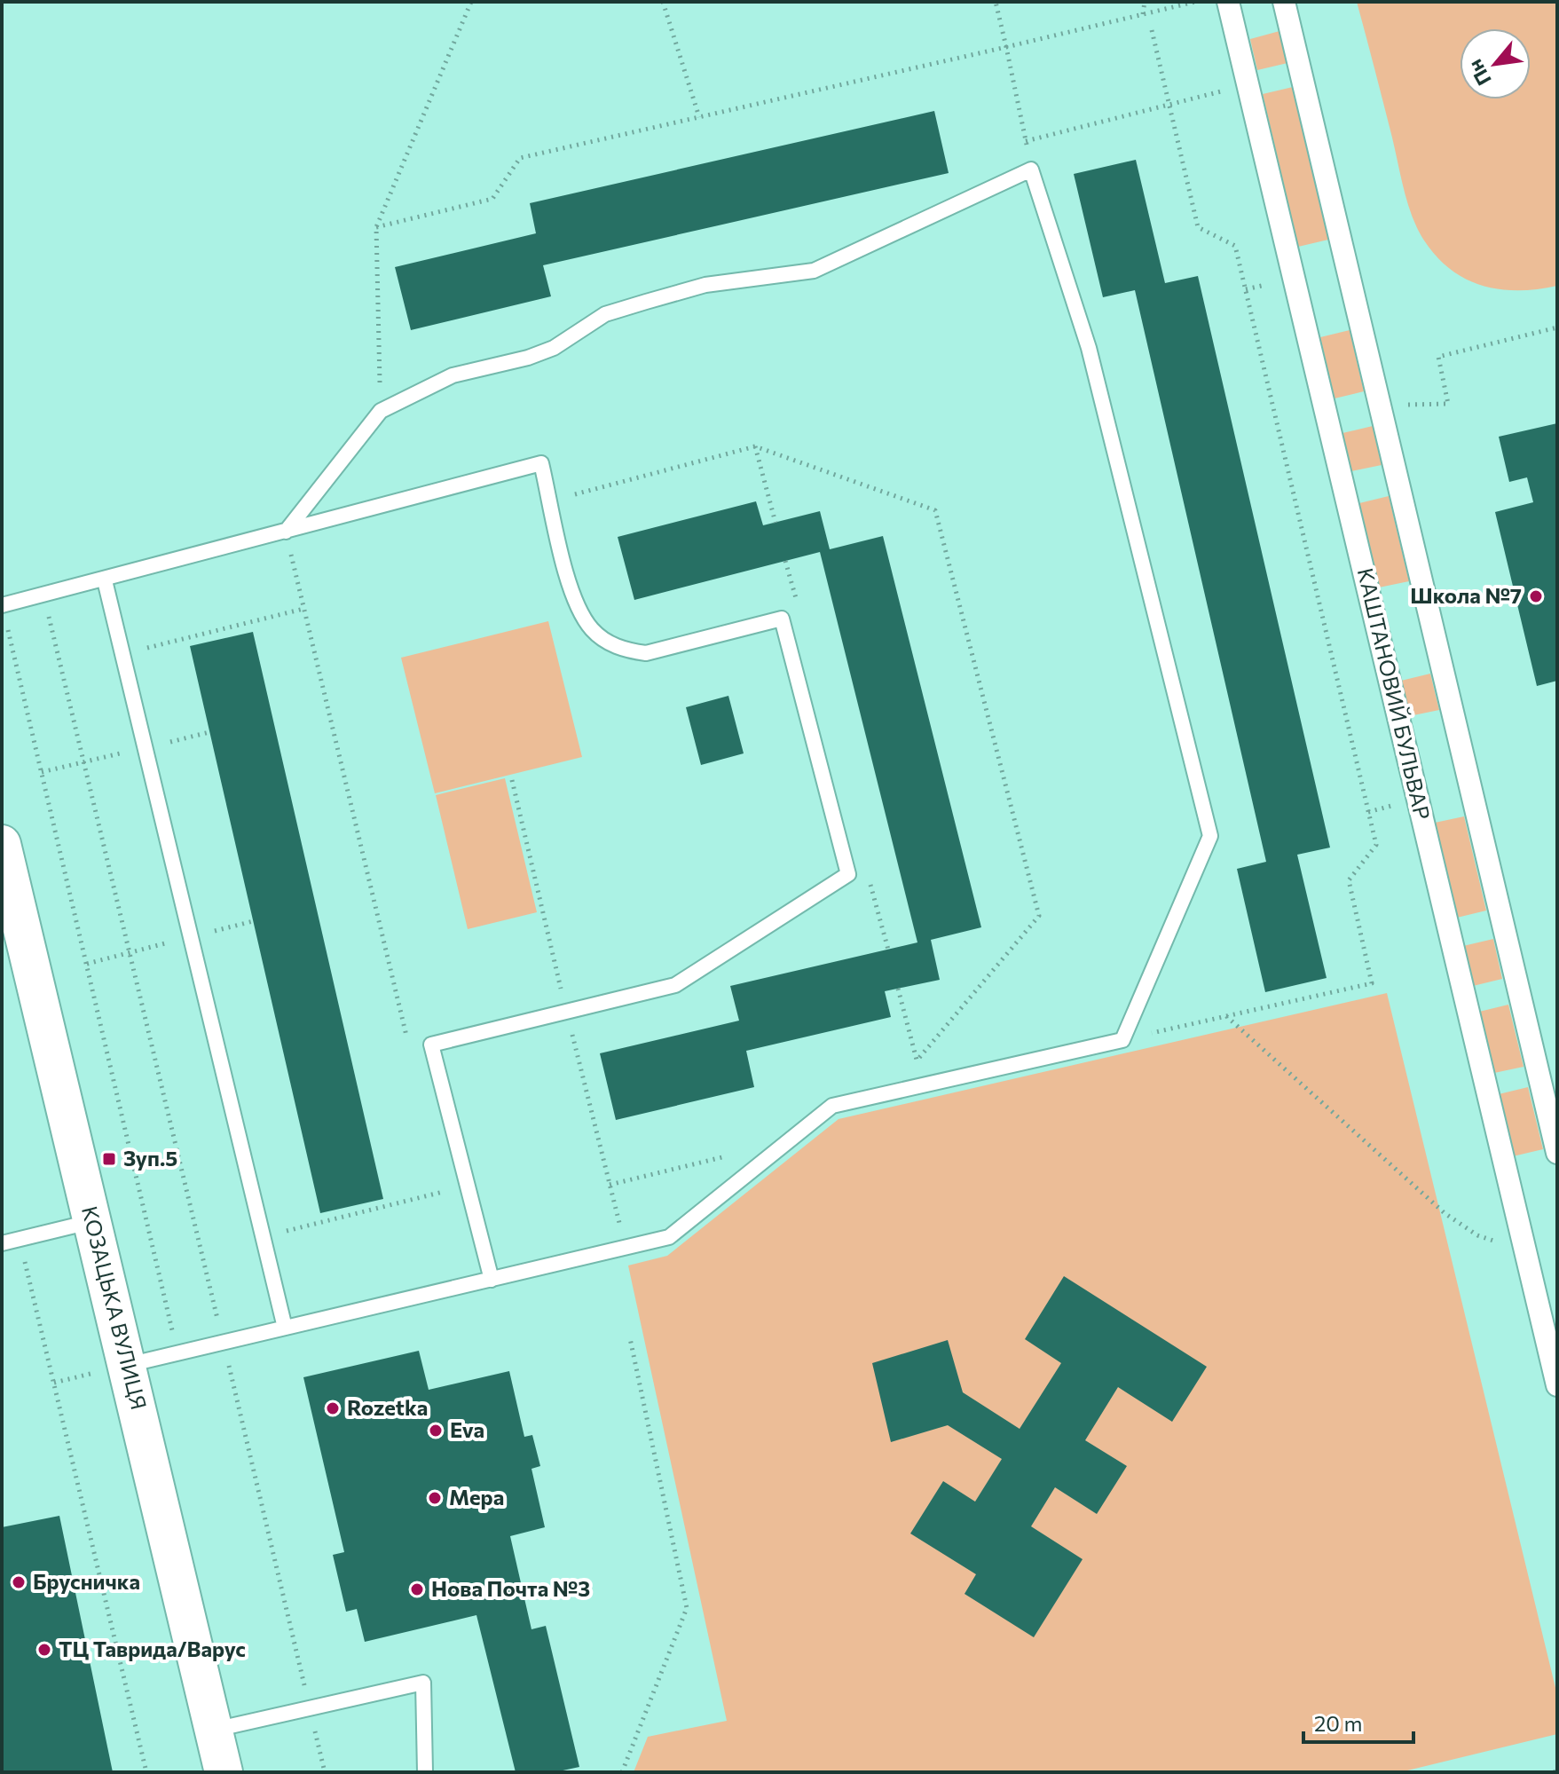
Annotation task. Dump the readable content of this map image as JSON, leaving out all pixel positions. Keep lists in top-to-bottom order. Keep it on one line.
{"streets":{"street":["КАШТАНОВИЙ БУЛЬВАР","КОЗАЦЬКА ВУЛИЦЯ"]},"places":{"other":["Школа №7","Rozetka","Eva","Мера","Брусничка","Нова Почта №3","ТЦ Таврида/Варус"],"transit":["Зуп.5"]},"scale_bar":"20 m","north":"bottom left"}
